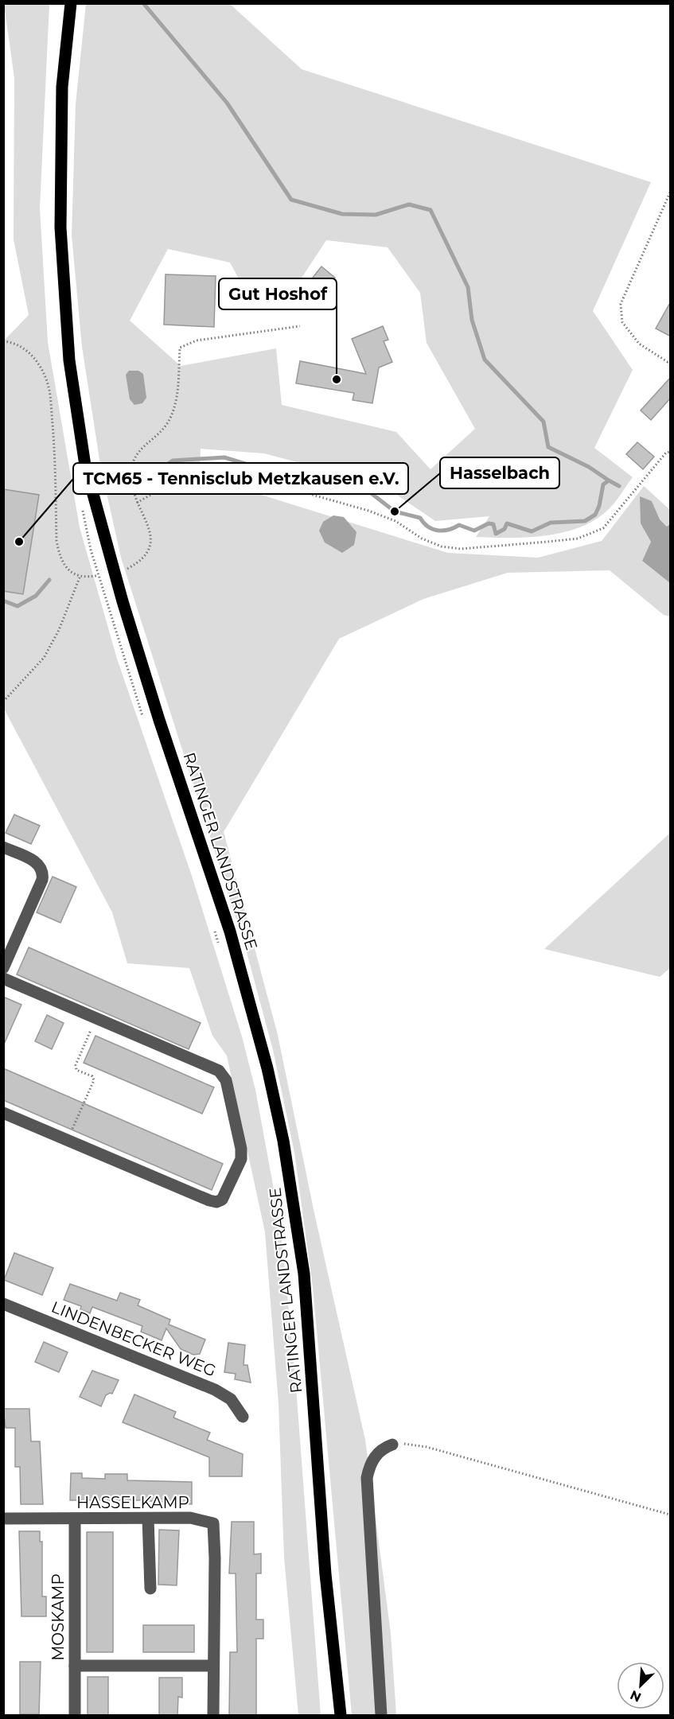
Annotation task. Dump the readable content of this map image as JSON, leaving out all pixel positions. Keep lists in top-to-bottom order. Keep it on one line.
{"streets":{"main road":["RATINGER LANDSTRASSE"],"street":["LINDENBECKER WEG","HASSELKAMP","MOSKAMP"]},"crossings":[["HASSELKAMP","MOSKAMP"]],"places":["Gut Hoshof","Hasselbach","TCM65 - Tennisclub Metzkausen e.V."],"north":"bottom left"}
